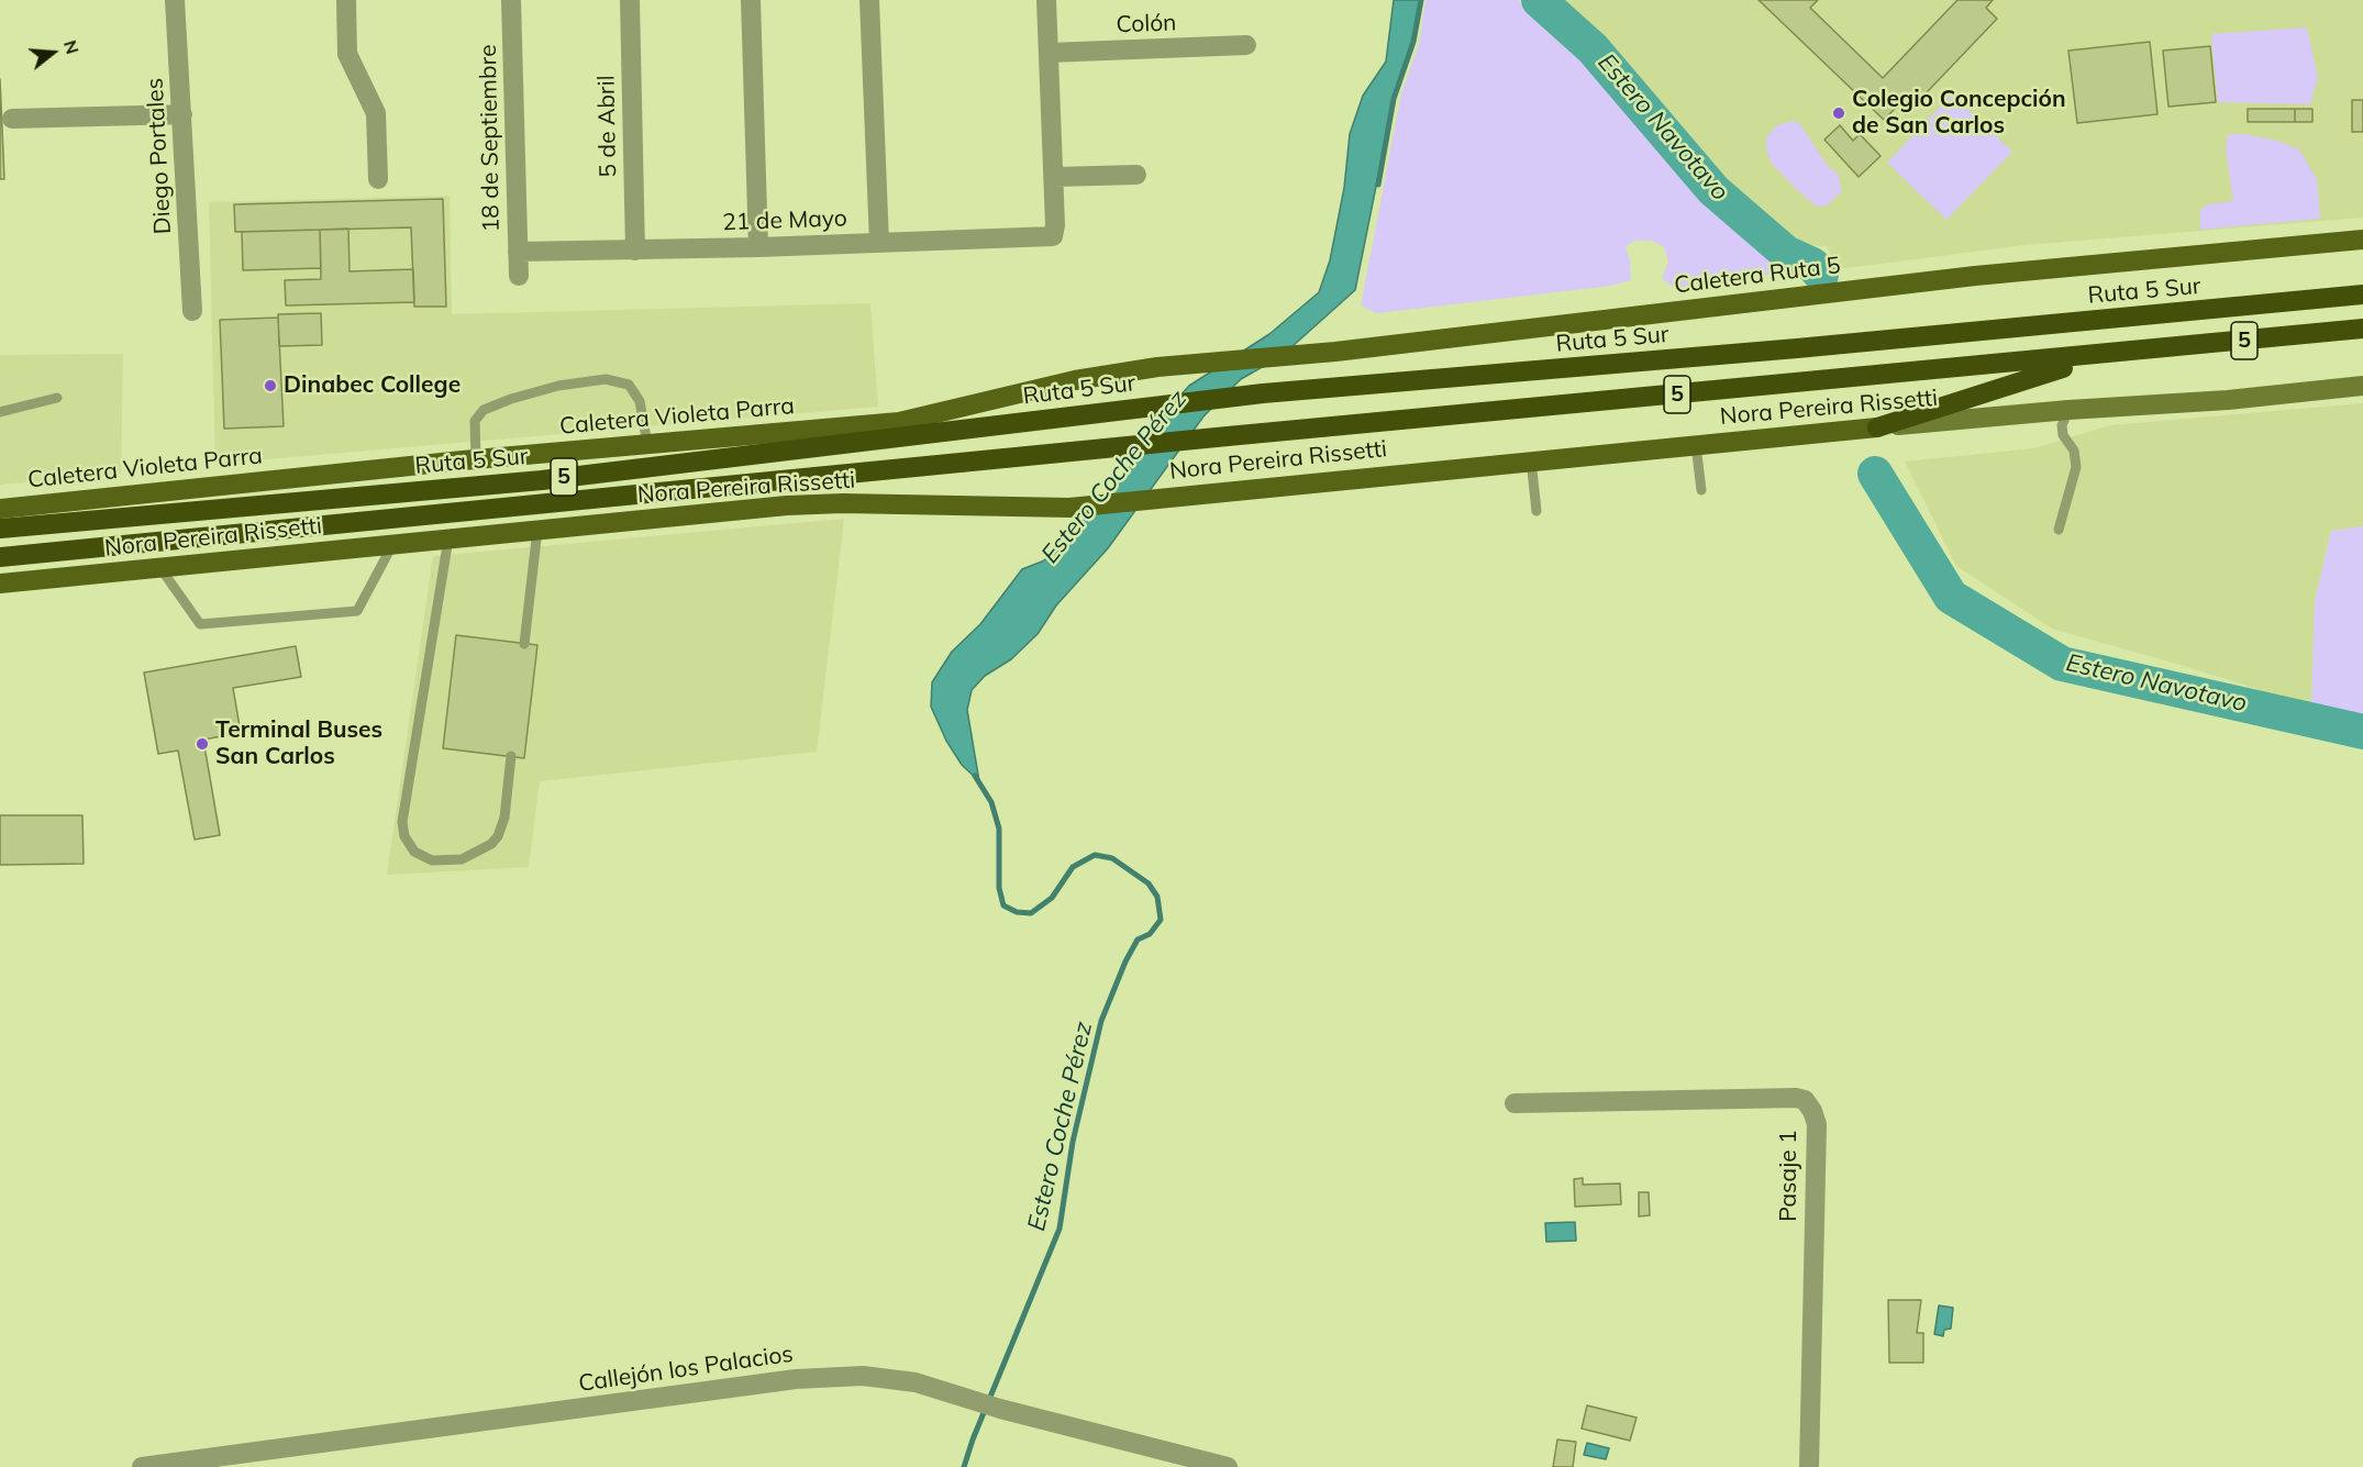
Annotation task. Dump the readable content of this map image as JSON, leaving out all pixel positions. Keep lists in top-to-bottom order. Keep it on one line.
{"streets":{"highway":["Ruta 5 Sur","5"],"main road":["Caletera Ruta 5","Nora Pereira Rissetti","Caletera Violeta Parra"],"street":["Colón","5 de Abril","18 de Septiembre","Diego Portales","21 de Mayo","Pasaje 1","Callejón los Palacios"]},"crossings":[["5 de Abril","21 de Mayo"],["18 de Septiembre","21 de Mayo"],["Caletera Ruta 5","Caletera Violeta Parra"]],"water":["Estero Navotavo","Estero Coche Pérez"],"places":["Colegio Concepción de San Carlos","Dinabec College","Terminal Buses San Carlos"],"north":"right"}
